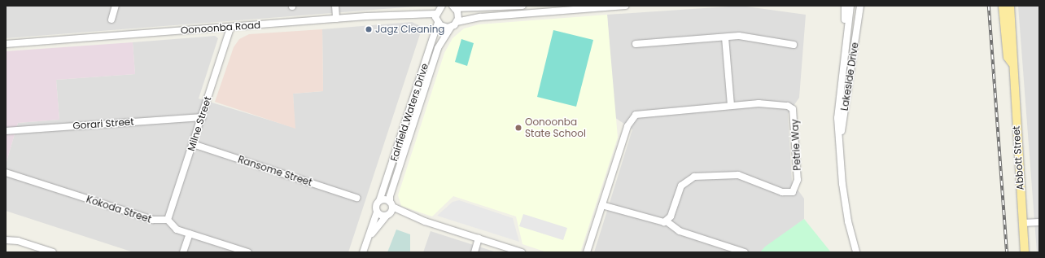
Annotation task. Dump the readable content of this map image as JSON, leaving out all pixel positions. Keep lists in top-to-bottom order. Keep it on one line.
{"streets":{"main road":["Abbott Street"],"street":["Oonoonba Road","Lakeside Drive","Fairfield Waters Drive","Gorari Street","Milne Street","Petrie Way","Ransome Street","Kokoda Street"]},"crossings":[["Oonoonba Road","Milne Street"],["Gorari Street","Milne Street"],["Milne Street","Ransome Street"],["Milne Street","Kokoda Street"]],"places":["Jagz Cleaning","Oonoonba State School"]}
